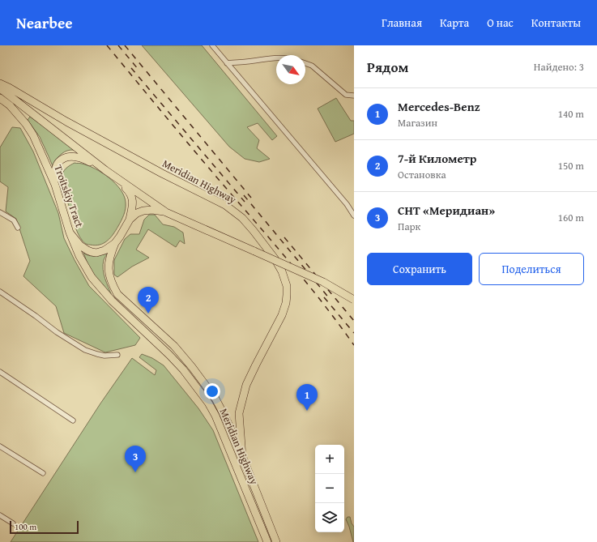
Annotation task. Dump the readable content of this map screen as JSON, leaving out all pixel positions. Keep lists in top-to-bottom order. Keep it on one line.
{"streets":{"main road":["Meridian Highway","Troitskiy Tract"]},"crossings":[["Meridian Highway","Troitskiy Tract"]],"scale_bar":"100 m","north":"bottom right","page":{"header":"Nearbee","nav":["Главная","Карта","О нас","Контакты"],"heading":["Рядом","Найдено: 3"],"list":[{"mark":"1","name":"Mercedes-Benz","note":"Магазин","value":"140 m"},{"mark":"2","name":"7-й Километр","note":"Остановка","value":"150 m"},{"mark":"3","name":"СНТ «Меридиан»","note":"Парк","value":"160 m"}],"buttons":["Сохранить","Поделиться"],"pins":["2","1","3"],"map_buttons":["+","−"],"scale":"100 m"}}
